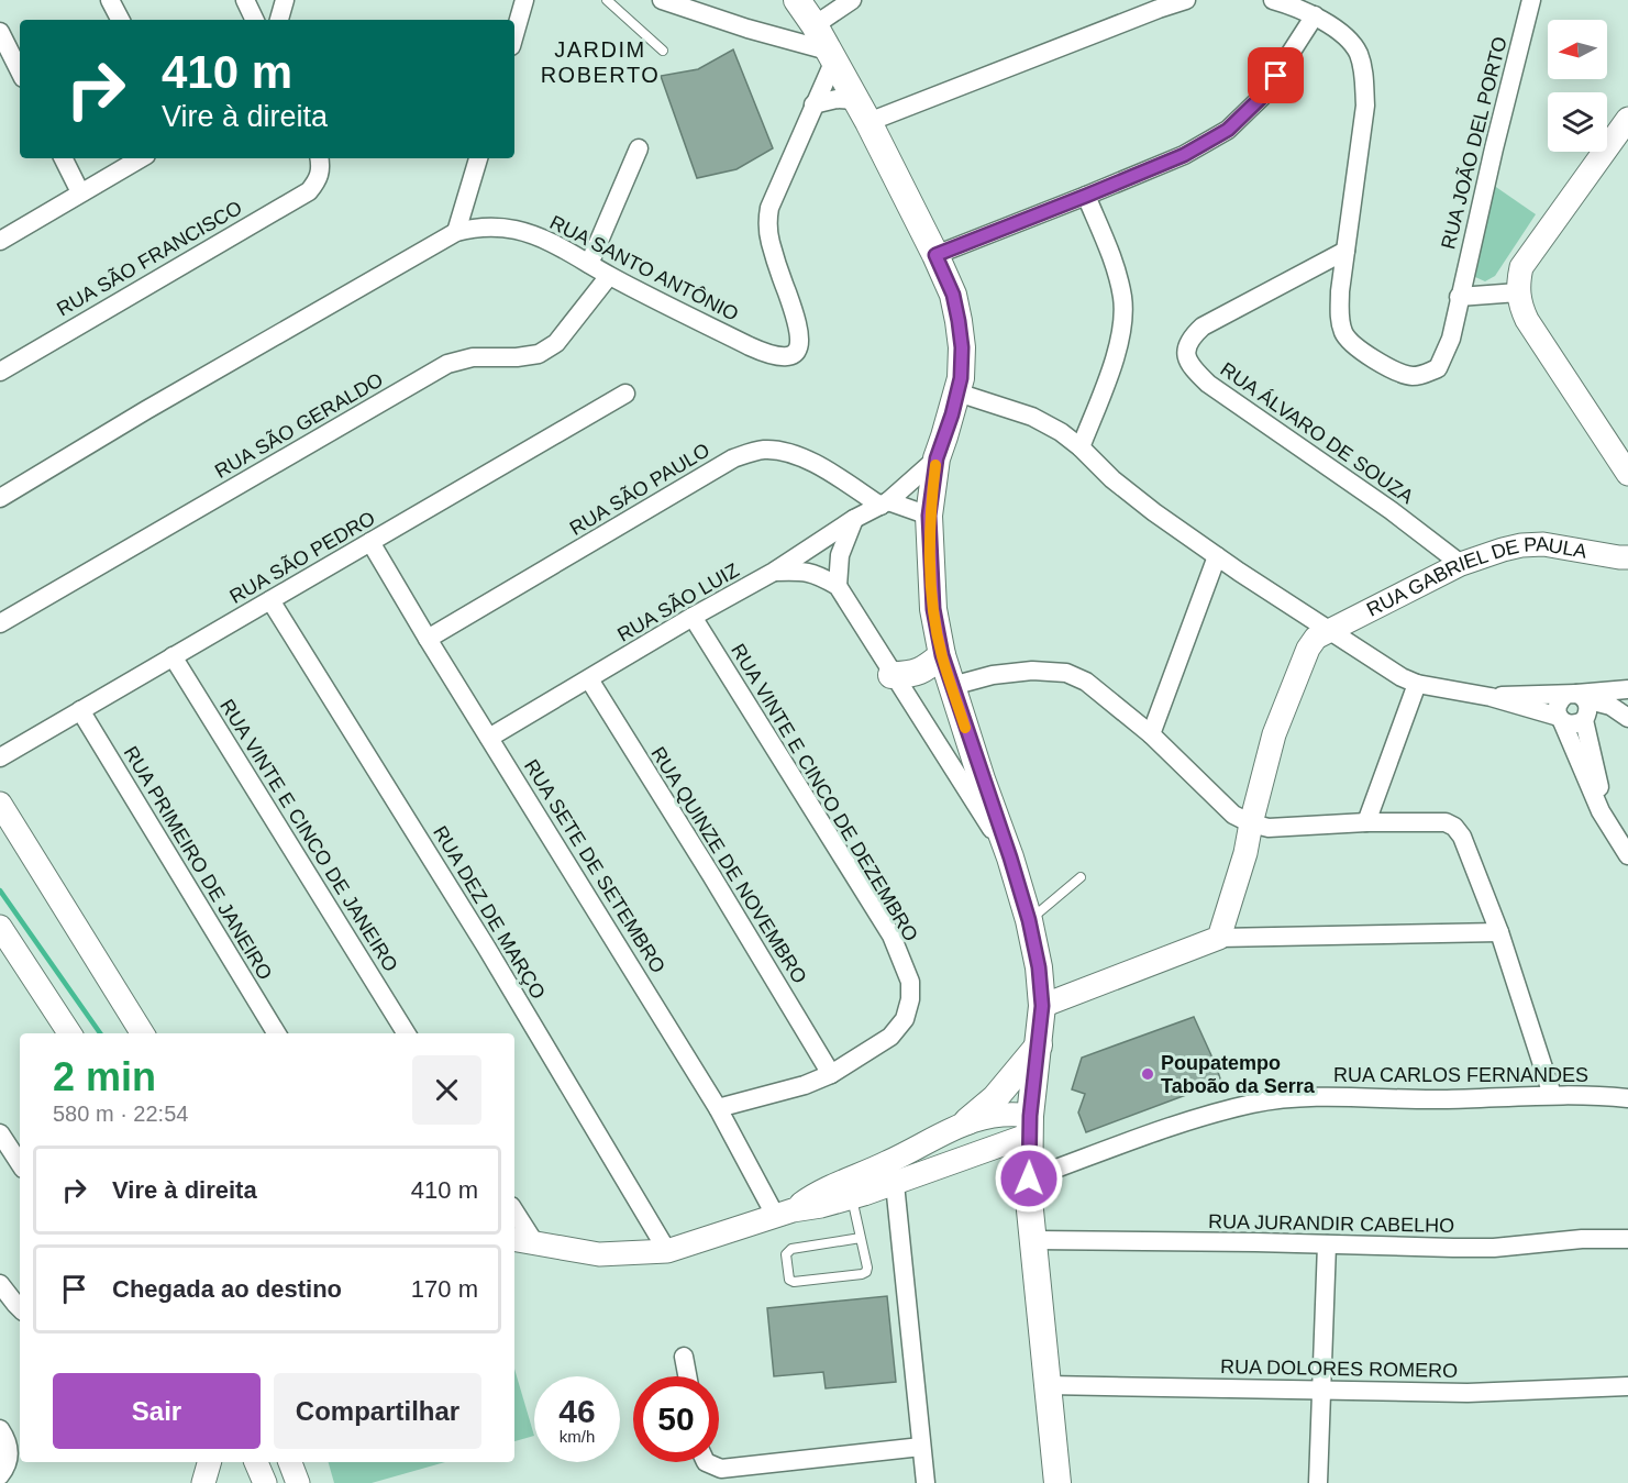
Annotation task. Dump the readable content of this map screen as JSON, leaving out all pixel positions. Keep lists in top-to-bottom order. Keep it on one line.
{"streets":{"street":["RUA JOÃO DEL PORTO","RUA SÃO FRANCISCO","RUA SANTO ANTÔNIO","RUA SÃO GERALDO","RUA ÁLVARO DE SOUZA","RUA SÃO PAULO","RUA SÃO PEDRO","RUA GABRIEL DE PAULA","RUA SÃO LUIZ","RUA VINTE E CINCO DE DEZEMBRO","RUA VINTE E CINCO DE JANEIRO","RUA PRIMEIRO DE JANEIRO","RUA QUINZE DE NOVEMBRO","RUA SETE DE SETEMBRO","RUA DEZ DE MARÇO","RUA CARLOS FERNANDES","RUA JURANDIR CABELHO","RUA DOLORES ROMERO"]},"crossings":[["RUA JOÃO DEL PORTO","RUA ÁLVARO DE SOUZA"],["RUA SANTO ANTÔNIO","RUA SÃO GERALDO"],["RUA ÁLVARO DE SOUZA","RUA GABRIEL DE PAULA"],["RUA SÃO PAULO","RUA SÃO LUIZ"],["RUA SÃO PAULO","RUA SETE DE SETEMBRO"],["RUA SÃO PEDRO","RUA VINTE E CINCO DE JANEIRO"],["RUA SÃO PEDRO","RUA PRIMEIRO DE JANEIRO"],["RUA SÃO PEDRO","RUA SETE DE SETEMBRO"],["RUA SÃO PEDRO","RUA DEZ DE MARÇO"],["RUA SÃO LUIZ","RUA VINTE E CINCO DE DEZEMBRO"],["RUA SÃO LUIZ","RUA QUINZE DE NOVEMBRO"],["RUA SÃO LUIZ","RUA SETE DE SETEMBRO"],["RUA VINTE E CINCO DE DEZEMBRO","RUA QUINZE DE NOVEMBRO"],["RUA VINTE E CINCO DE DEZEMBRO","RUA SETE DE SETEMBRO"]],"districts":["JARDIM ROBERTO"],"places":["Poupatempo Taboão da Serra"],"north":"left","page":{"turn":["410 m","Vire à direita"],"heading":["2 min","580 m · 22:54"],"list":[{"name":"Vire à direita","value":"410 m"},{"name":"Chegada ao destino","value":"170 m"}],"buttons":["Sair","Compartilhar"],"speed":"46 km/h","limit":"50"}}
